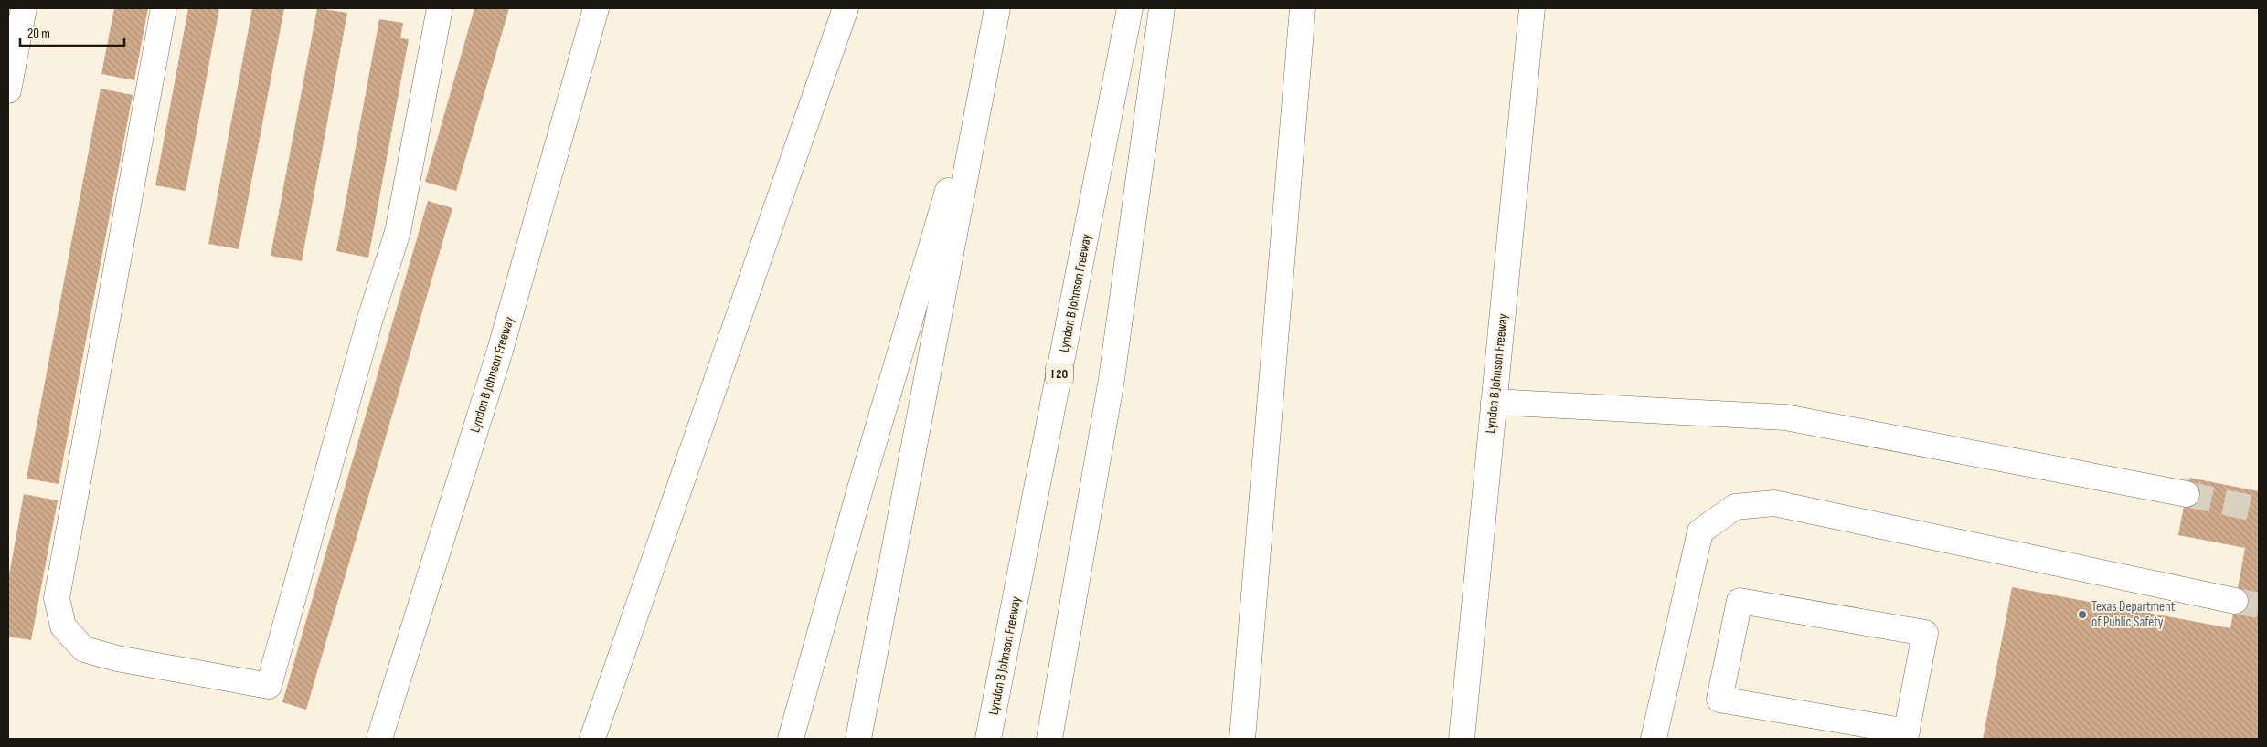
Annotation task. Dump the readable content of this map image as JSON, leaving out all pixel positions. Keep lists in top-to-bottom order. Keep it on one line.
{"streets":{"main road":["Lyndon B Johnson Freeway","I 20"]},"places":["Texas Department of Public Safety"],"scale_bar":"20 m"}
